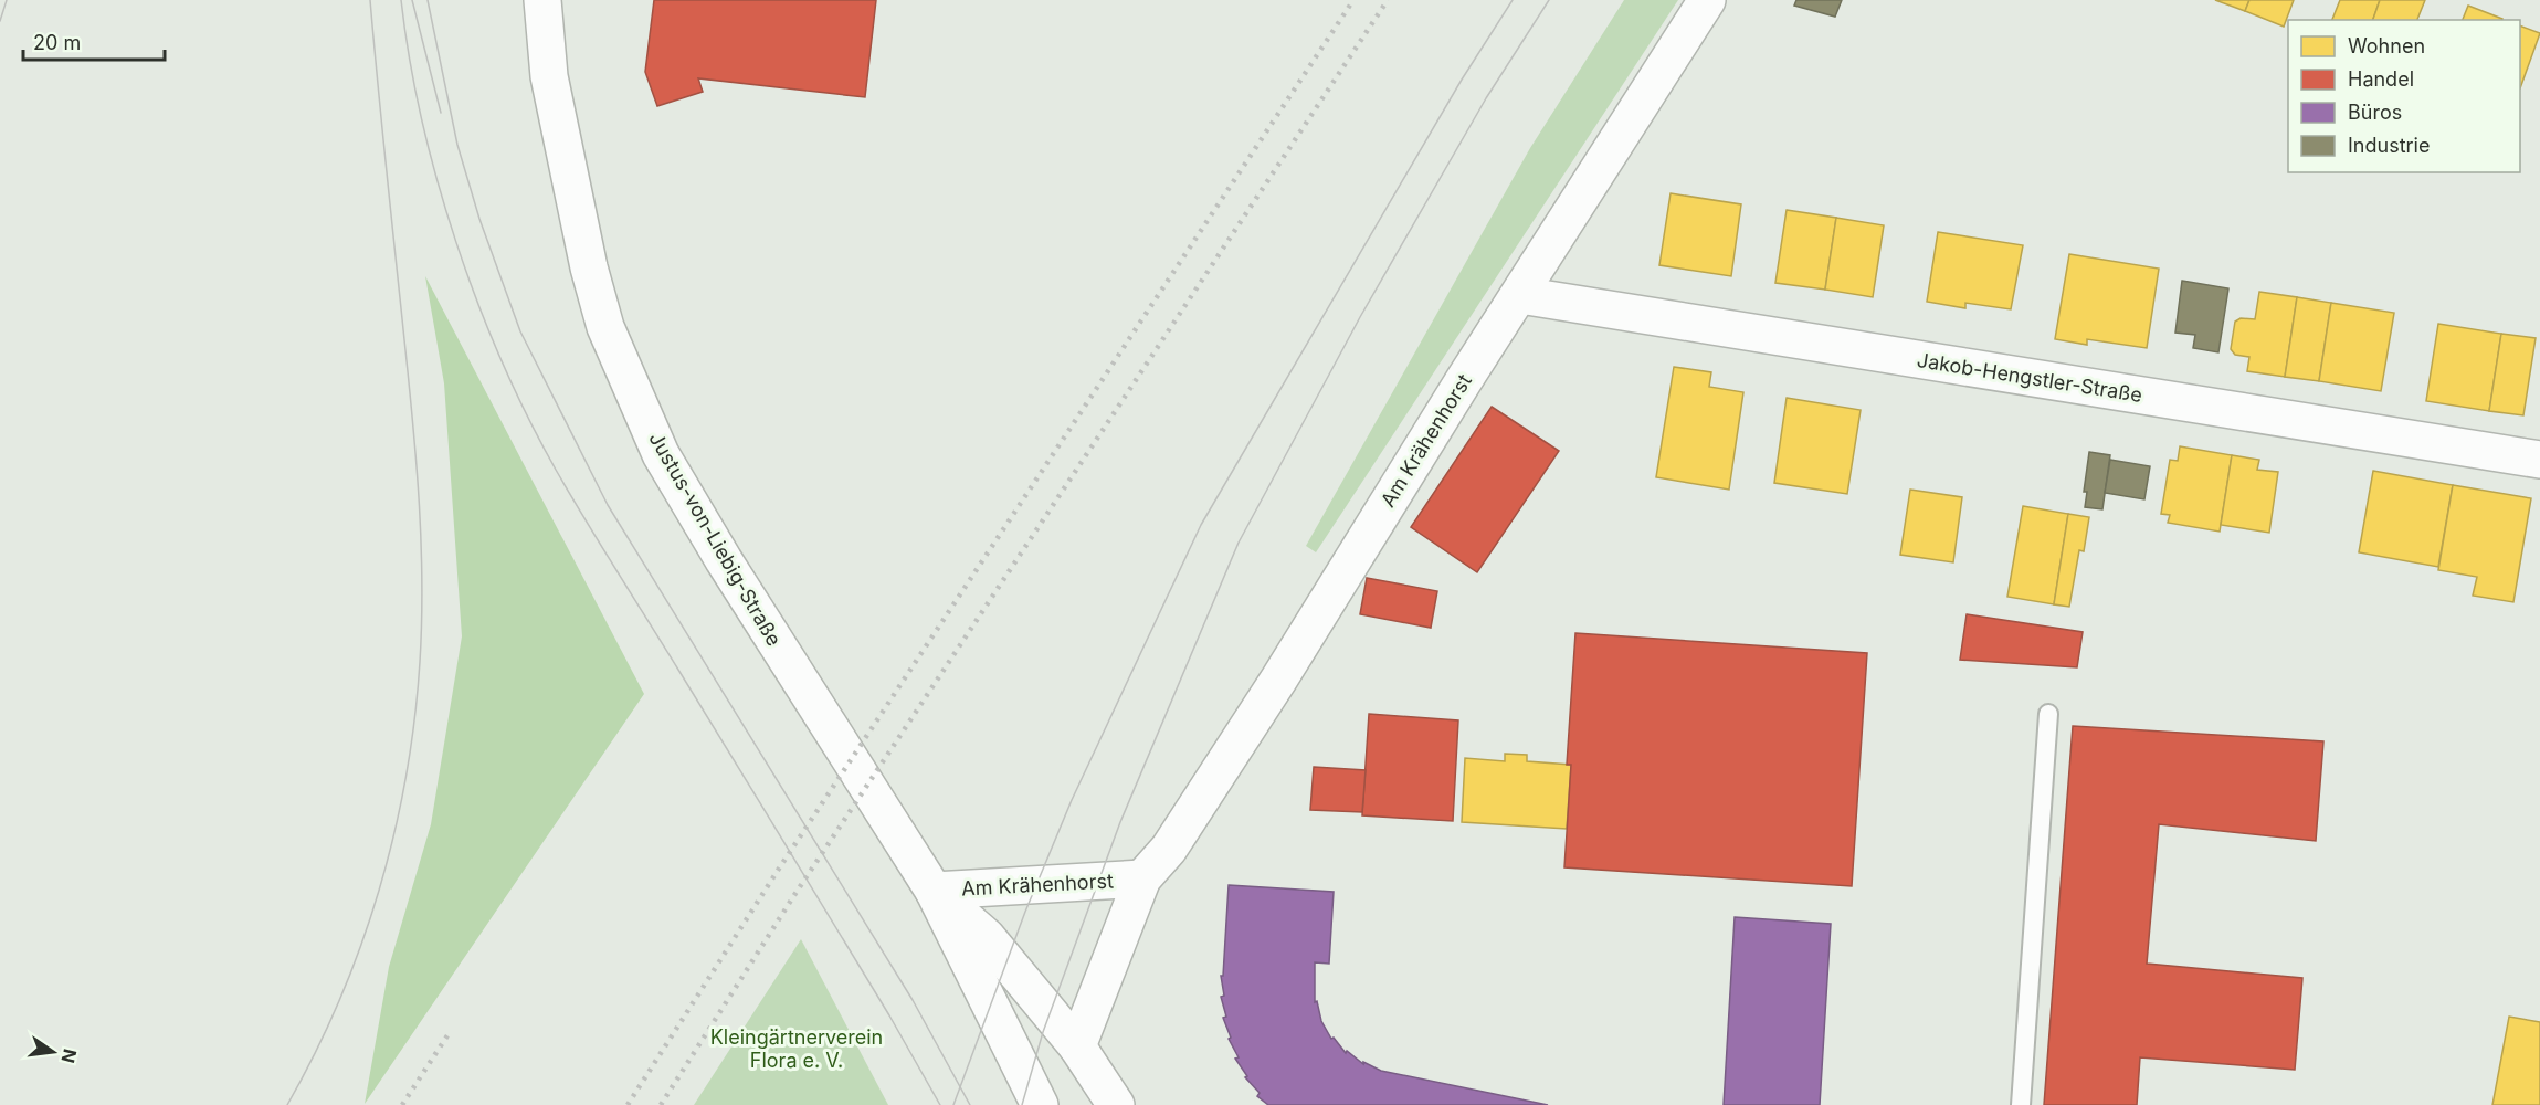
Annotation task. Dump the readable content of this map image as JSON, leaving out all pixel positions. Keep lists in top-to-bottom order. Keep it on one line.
{"streets":{"street":["Jakob-Hengstler-Straße","Am Krähenhorst","Justus-von-Liebig-Straße"]},"crossings":[["Jakob-Hengstler-Straße","Am Krähenhorst"],["Am Krähenhorst","Justus-von-Liebig-Straße"]],"parks":["Kleingärtnerverein Flora e. V."],"legend":["Wohnen","Handel","Büros","Industrie"],"scale_bar":"20 m","north":"right"}
